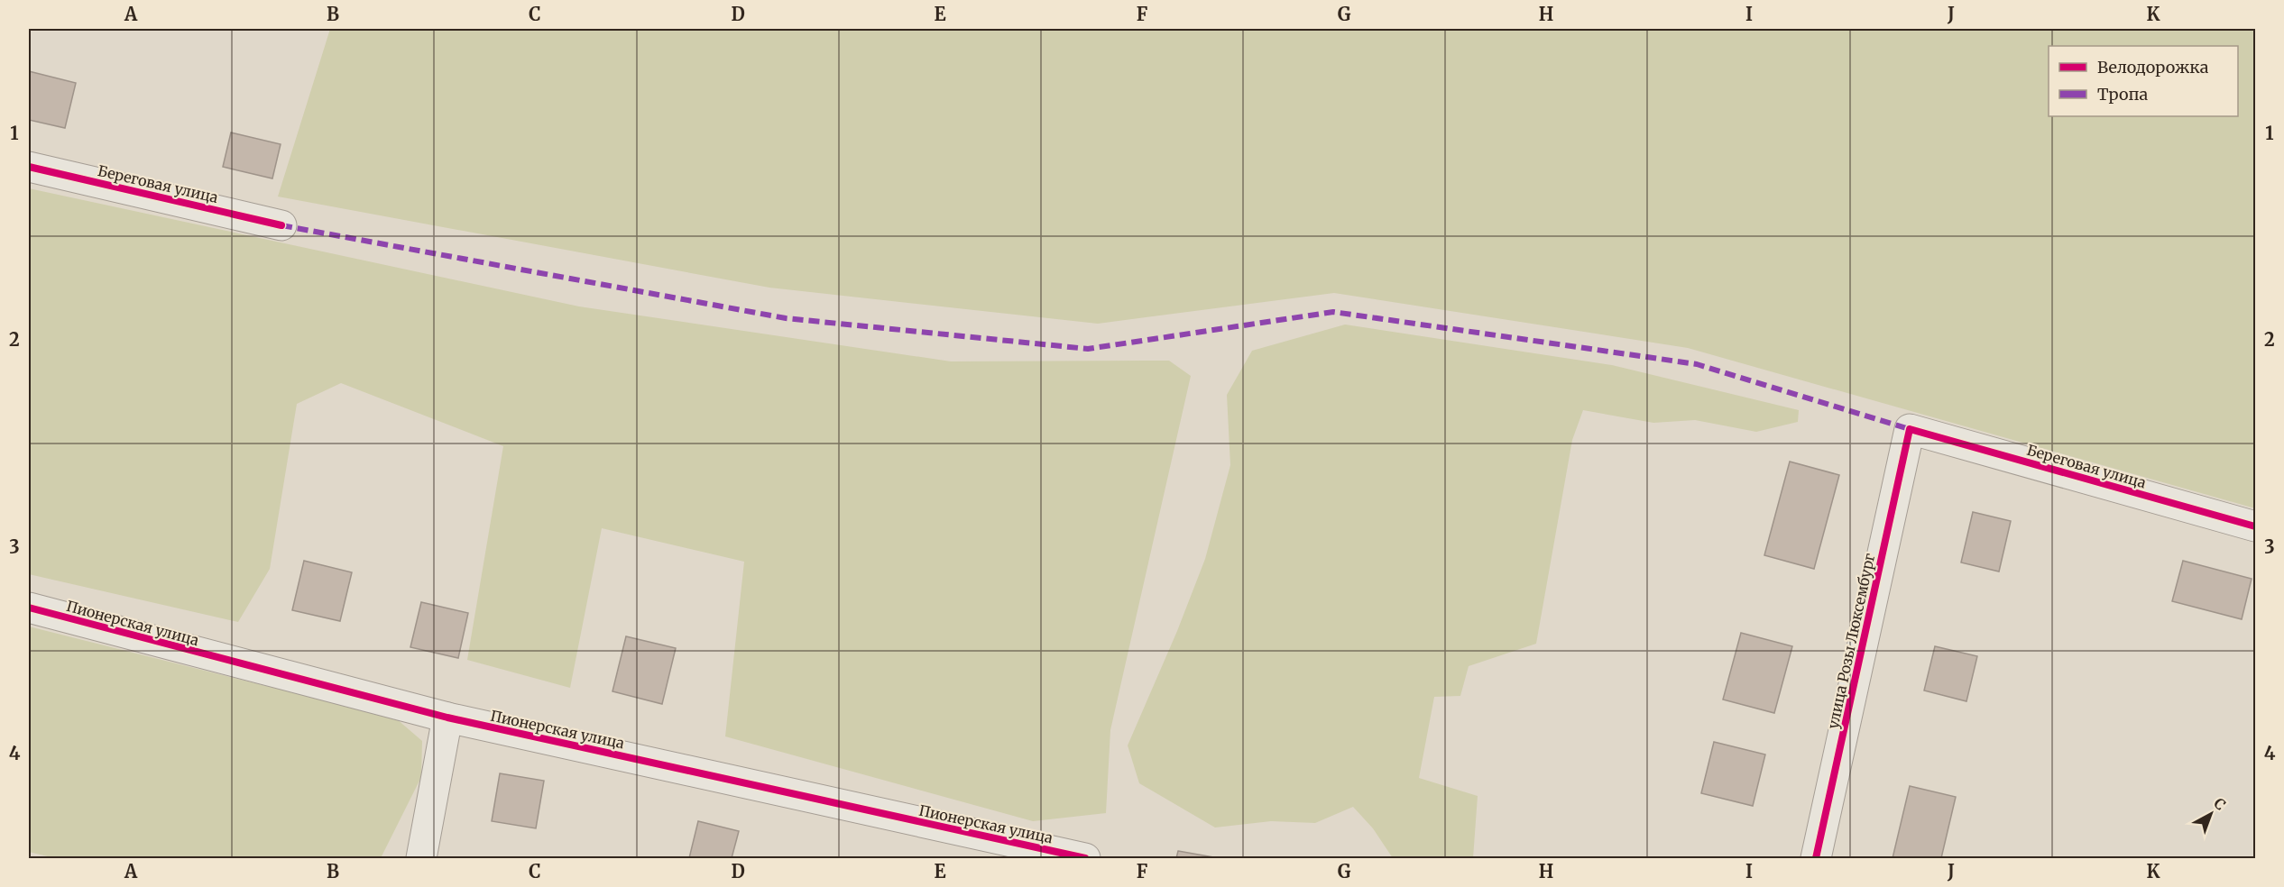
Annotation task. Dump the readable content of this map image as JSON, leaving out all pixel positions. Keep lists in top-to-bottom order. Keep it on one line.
{"streets":{"street":["Береговая улица","Пионерская улица","улица Розы Люксембург"]},"crossings":[["Береговая улица","улица Розы Люксембург"]],"legend":["Велодорожка","Тропа"],"north":"top right","grid":{"columns":["A","B","C","D","E","F","G","H","I","J","K"],"rows":["1","2","3","4"]}}
